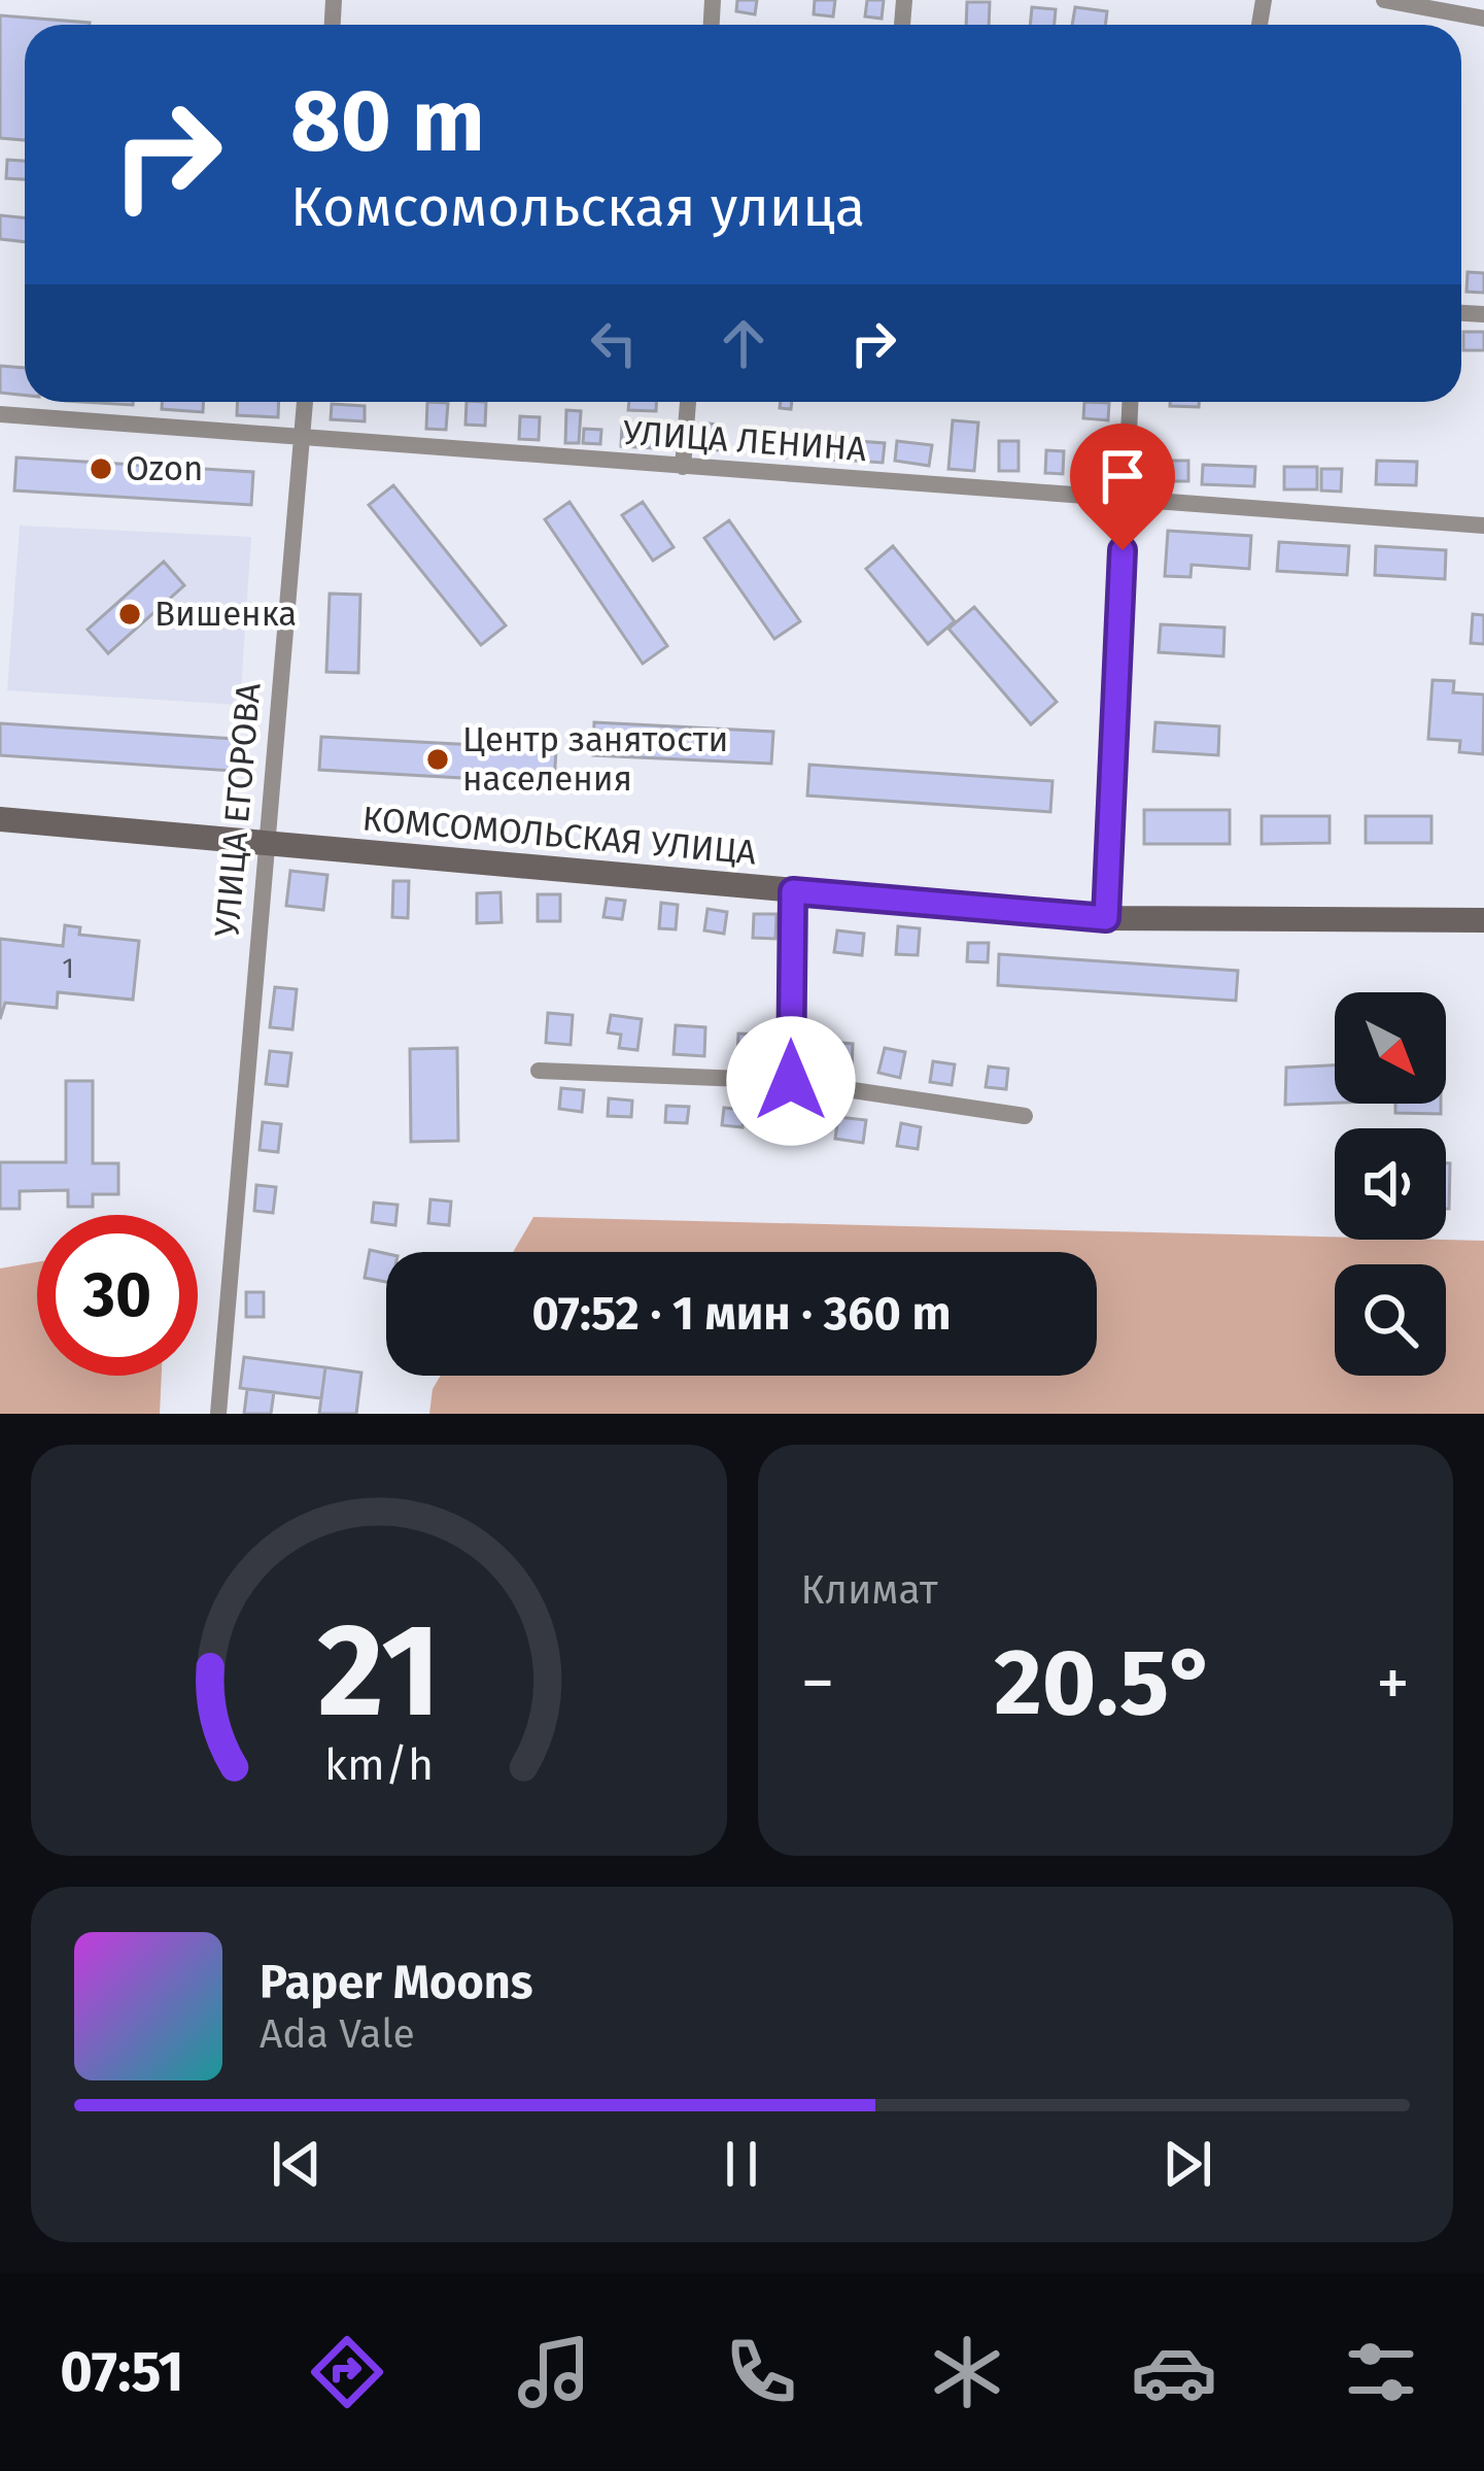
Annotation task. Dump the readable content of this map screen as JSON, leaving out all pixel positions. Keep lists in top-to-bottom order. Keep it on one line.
{"streets":{"main road":["КОМСОМОЛЬСКАЯ УЛИЦА"],"street":["УЛИЦА ЛЕНИНА","УЛИЦА ЕГОРОВА"]},"crossings":[["УЛИЦА ЛЕНИНА","УЛИЦА ЕГОРОВА"],["УЛИЦА ЕГОРОВА","КОМСОМОЛЬСКАЯ УЛИЦА"]],"places":["Ozon","Вишенка","Центр занятости населения"],"house_numbers":["1"],"north":"bottom right","page":{"turn":["80 m","Комсомольская улица"],"limit":"30","trip":"07:52 · 1 мин · 360 m","tile":"Климат","heat":["−","20.5°","+"],"song":["Paper Moons","Ada Vale"],"tabs":"07:51","gauge":["21","km/h"]}}
